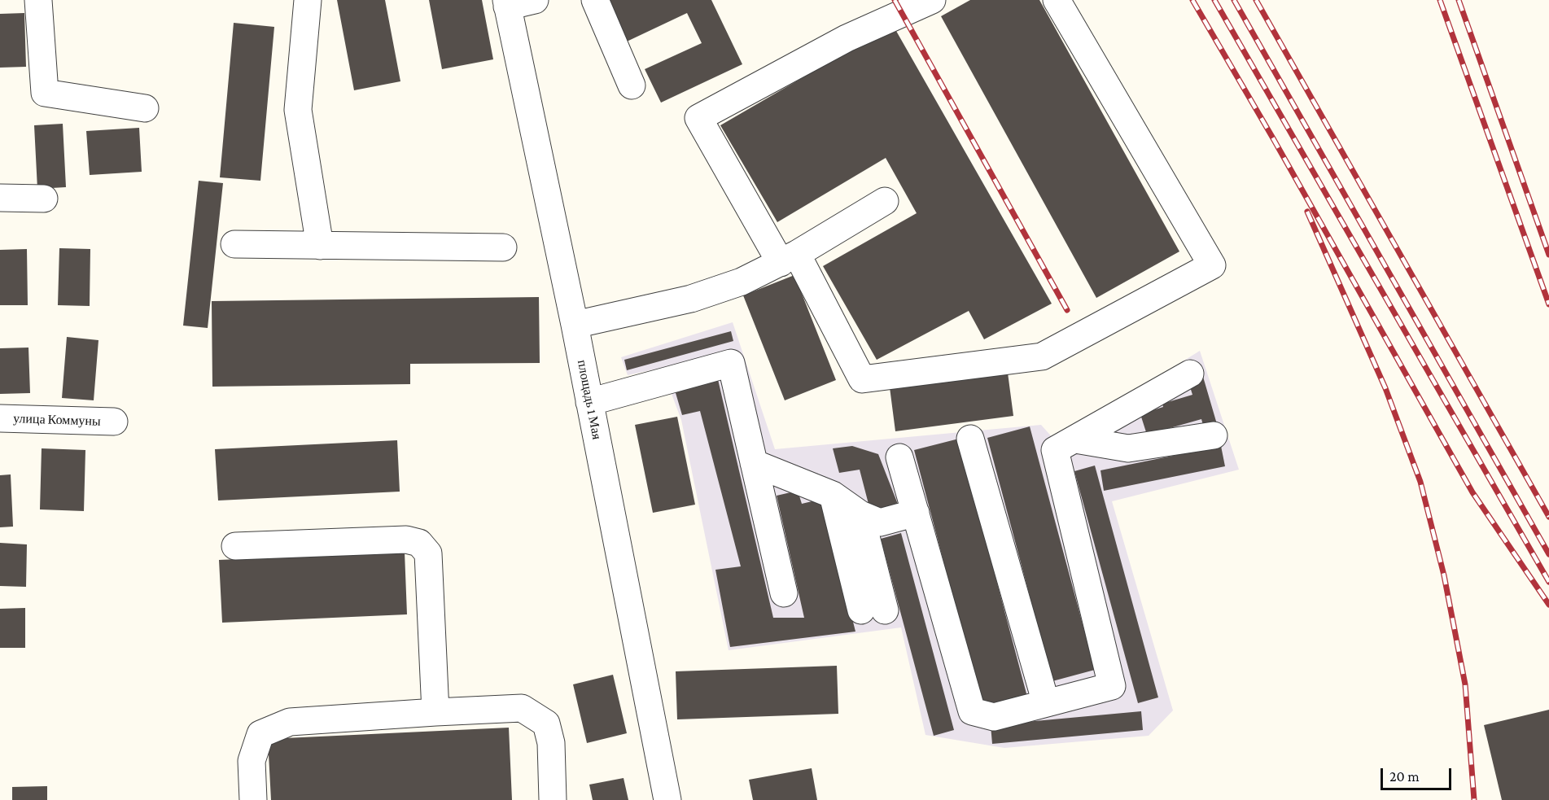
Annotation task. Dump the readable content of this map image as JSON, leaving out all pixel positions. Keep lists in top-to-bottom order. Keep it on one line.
{"streets":{"street":["площадь 1 Мая","улица Коммуны"]},"scale_bar":"20 m"}
